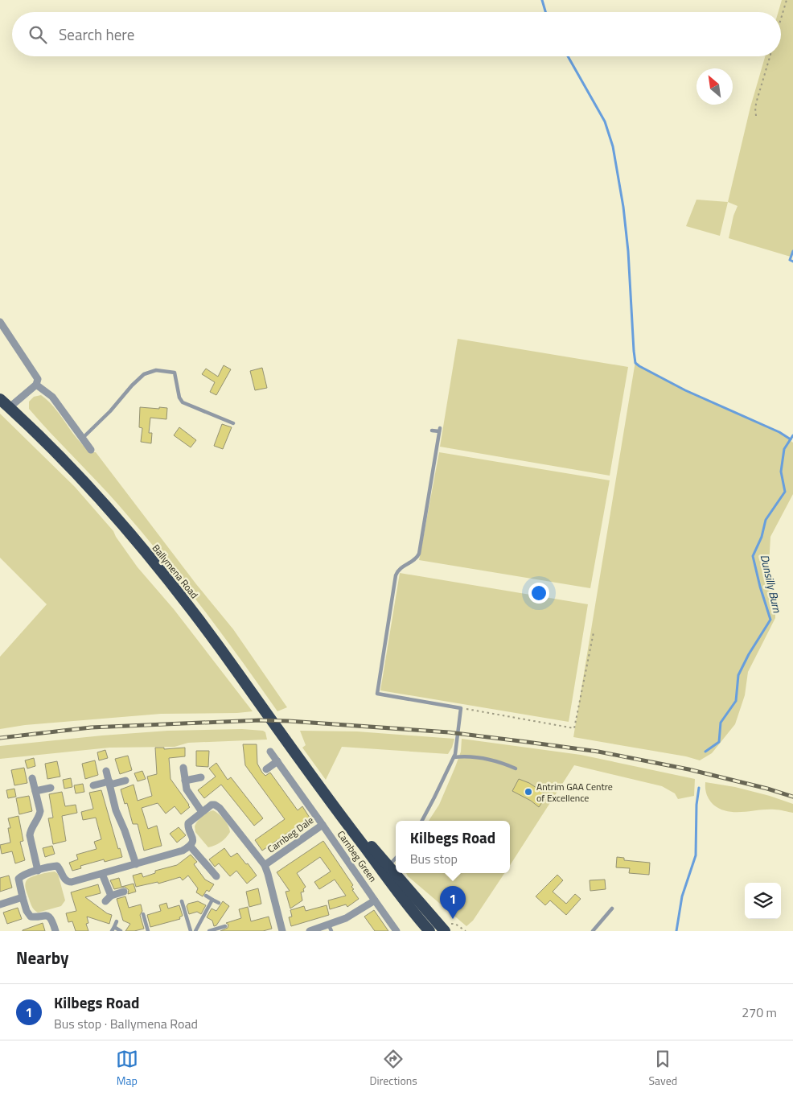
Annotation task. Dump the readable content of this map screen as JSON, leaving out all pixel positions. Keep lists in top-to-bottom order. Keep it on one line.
{"streets":{"highway":["Ballymena Road"],"street":["Carnbeg Dale","Carnbeg Green"]},"crossings":[["Carnbeg Dale","Carnbeg Green"]],"water":["Dunsilly Burn"],"places":["Antrim GAA Centre of Excellence"],"north":"top left","page":{"search":"Search here","popup":["Kilbegs Road","Bus stop"],"pins":"1","heading":"Nearby","list":[{"mark":"1","name":"Kilbegs Road","note":"Bus stop · Ballymena Road","value":"270 m"}],"nav":["Map","Directions","Saved"]}}
